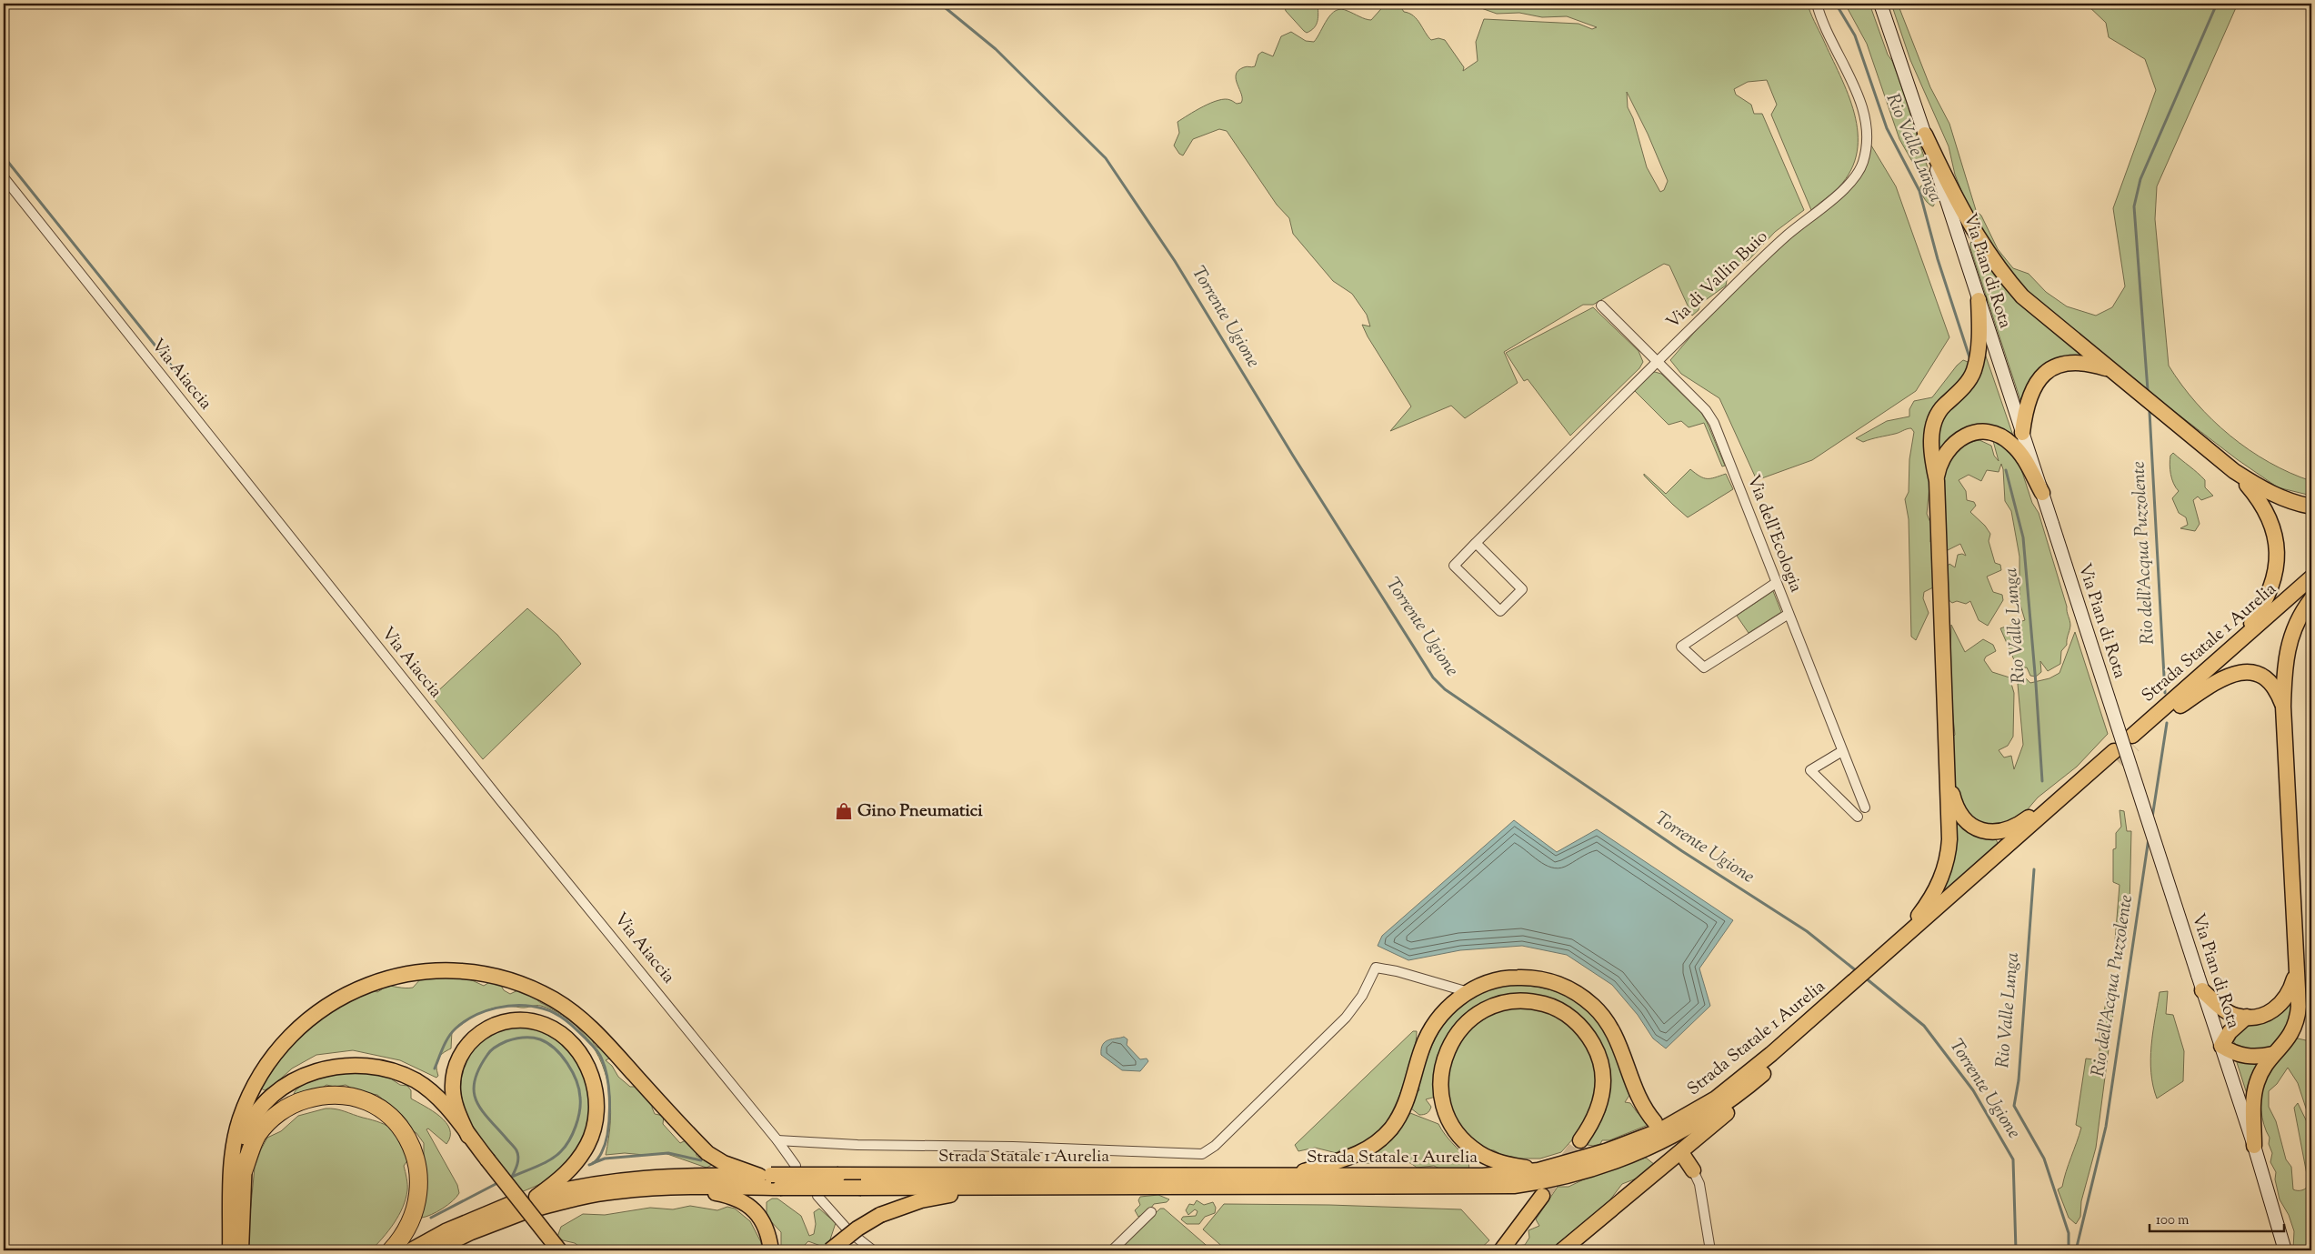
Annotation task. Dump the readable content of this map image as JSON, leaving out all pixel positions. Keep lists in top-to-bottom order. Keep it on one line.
{"streets":{"highway":["Strada Statale 1 Aurelia"],"main road":["Via Pian di Rota"],"street":["Via di Vallin Buio","Via Aiaccia","Via dell'Ecologia"]},"crossings":[["Via di Vallin Buio","Via dell'Ecologia"]],"water":["Rio Valle Lunga","Torrente Ugione","Rio dell'Acqua Puzzolente"],"places":{"shop":["Gino Pneumatici"]},"scale_bar":"100 m"}
